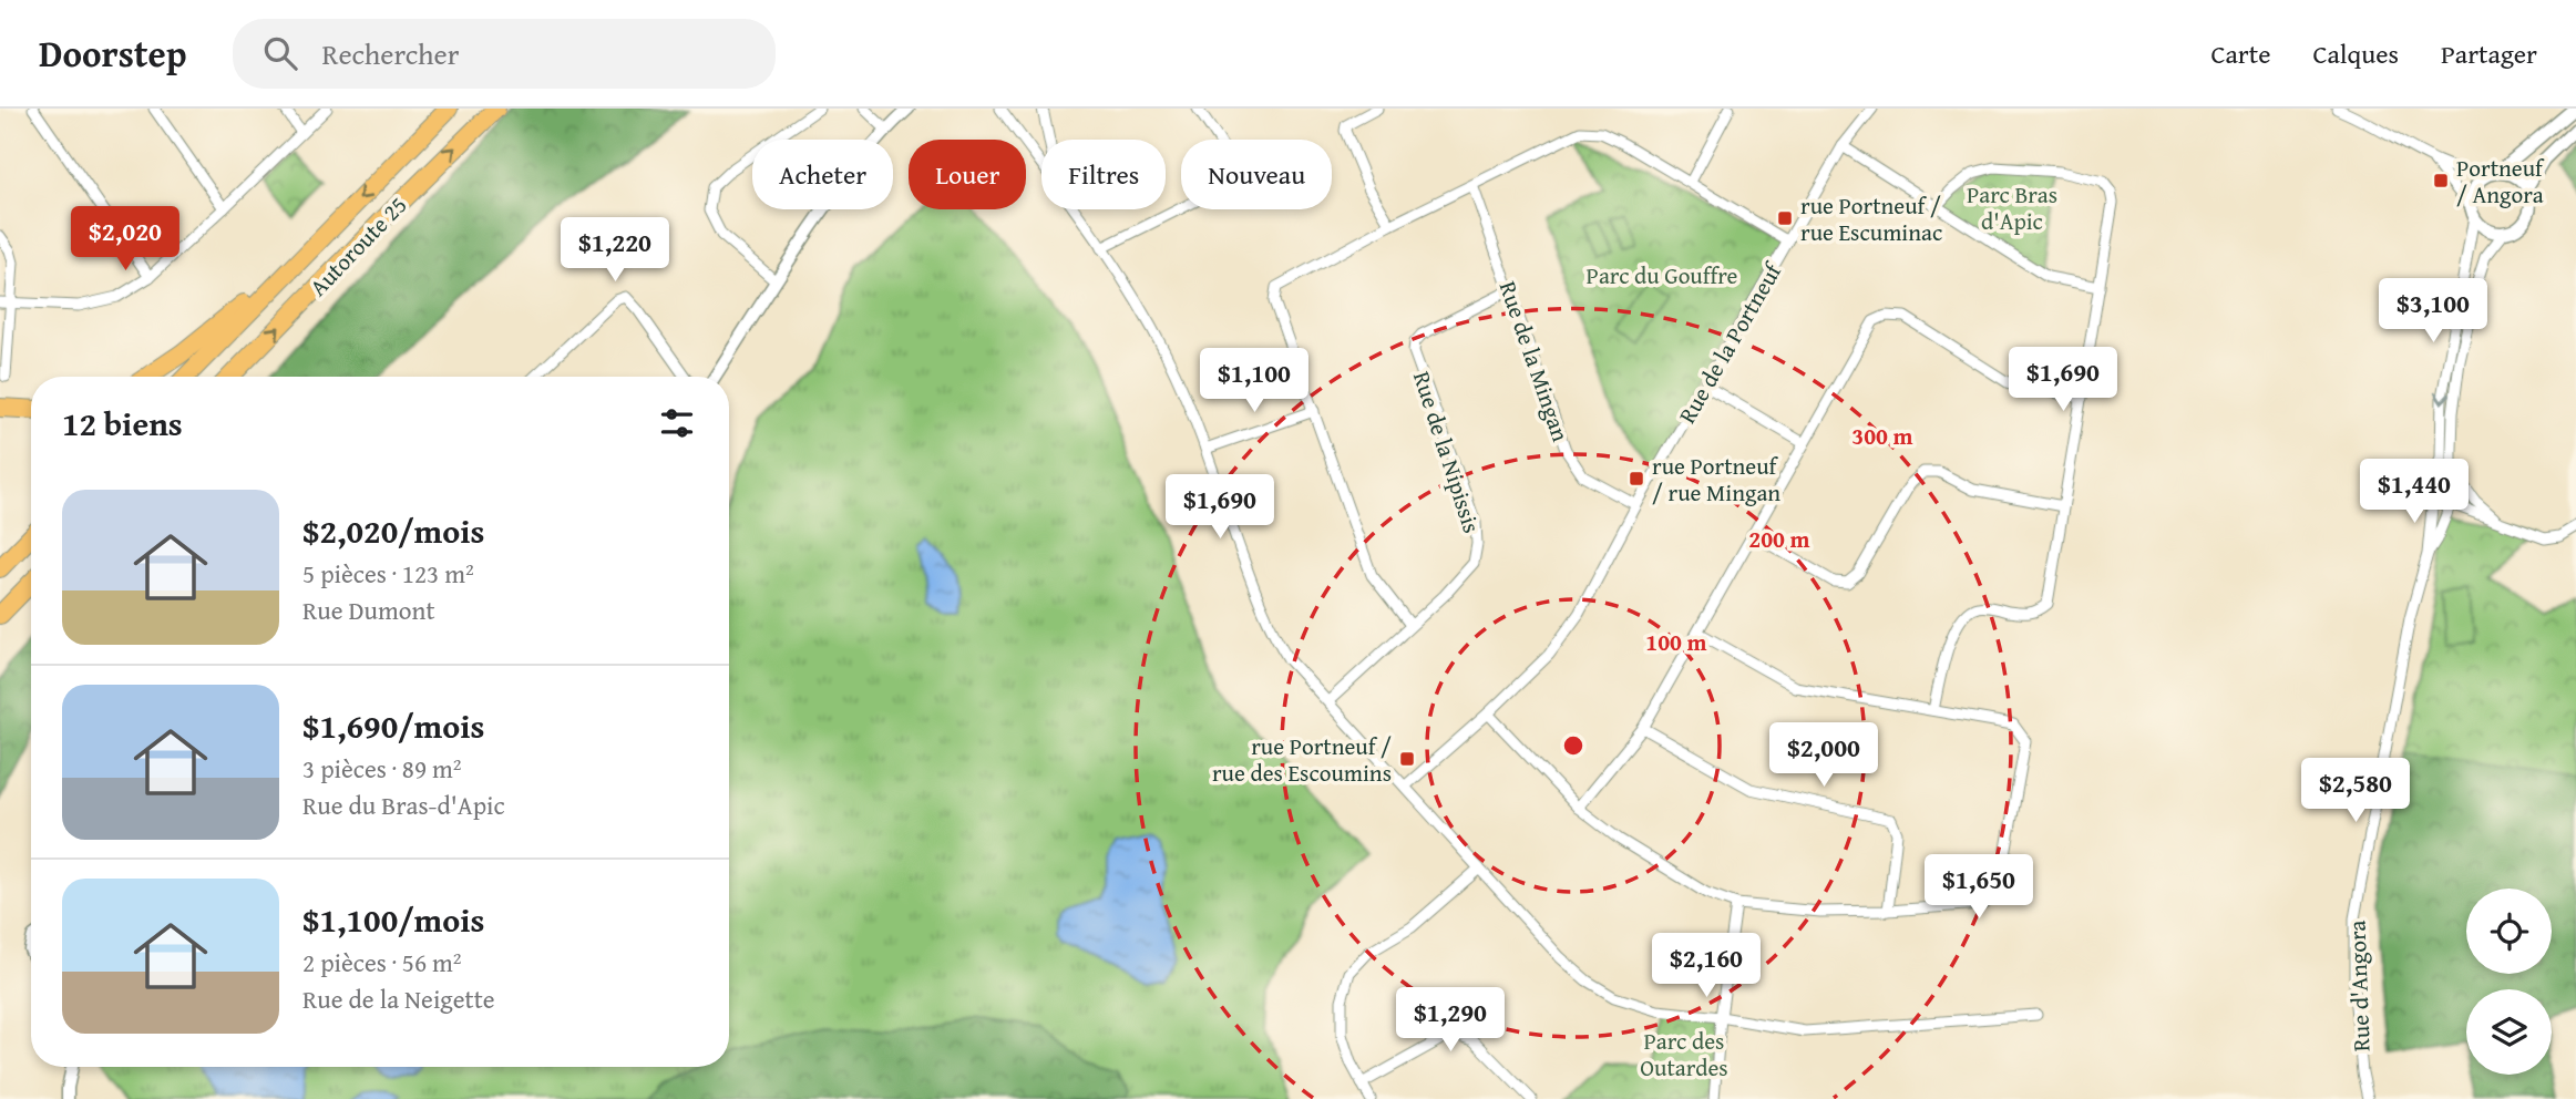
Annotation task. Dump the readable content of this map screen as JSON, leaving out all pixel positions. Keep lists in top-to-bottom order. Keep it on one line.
{"streets":{"highway":["Autoroute 25"],"street":["Rue de la Portneuf","Rue de la Mingan","Rue de la Nipissis","Rue d'Angora"]},"crossings":[["Rue de la Portneuf","Rue de la Mingan"],["Rue de la Mingan","Rue de la Nipissis"]],"parks":["Parc Bras d'Apic","Parc du Gouffre","Parc des Outardes"],"places":{"transit":["Portneuf / Angora","rue Portneuf / rue Escuminac","rue Portneuf / rue Mingan","rue Portneuf / rue des Escoumins"]},"page":{"header":"Doorstep","search":"Rechercher","nav":["Carte","Calques","Partager"],"chip":["Acheter","Louer","Filtres","Nouveau"],"price":["$2,020","$1,220","$3,100","$1,690","$1,100","$1,440","$1,690","$2,000","$2,580","$1,650","$2,160","$1,290"],"heading":"12 biens","list":[{"name":"$2,020/mois","note":"5 pièces · 123 m² · Rue Dumont"},{"name":"$1,690/mois","note":"3 pièces · 89 m² · Rue du Bras-d'Apic"},{"name":"$1,100/mois","note":"2 pièces · 56 m² · Rue de la Neigette"}]},"rings":["300 m","200 m","100 m"]}
